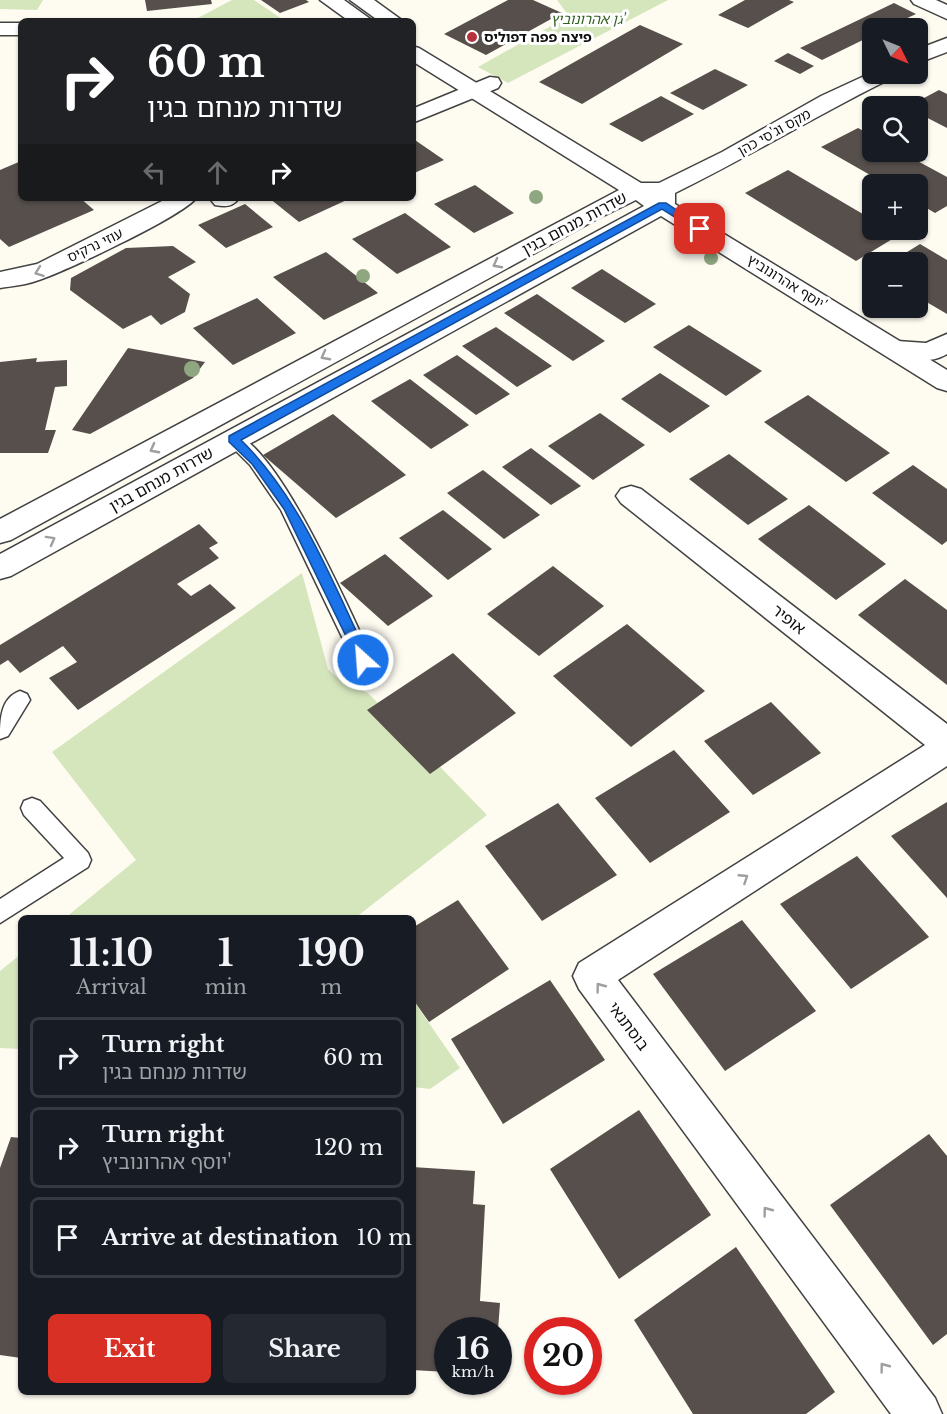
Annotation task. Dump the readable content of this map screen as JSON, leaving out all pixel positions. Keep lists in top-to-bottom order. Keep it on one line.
{"streets":{"street":["מקס וג'סי כהן","שדרות מנחם בגין","עוזי נרקיס","יוסף אהרונוביץ'","אופיר","בוסתנאי"]},"crossings":[["מקס וג'סי כהן","שדרות מנחם בגין"],["מקס וג'סי כהן","יוסף אהרונוביץ'"],["שדרות מנחם בגין","יוסף אהרונוביץ'"]],"one_way":["עוזי נרקיס"],"parks":["גן אהרונוביץ'"],"places":["פיצה פפה דפוליס"],"north":"bottom right","page":{"map_buttons":["+","−"],"turn":["60 m","שדרות מנחם בגין"],"eta":["11:10","Arrival","1","min","190","m"],"list":[{"name":"Turn right","note":"שדרות מנחם בגין","value":"60 m"},{"name":"Turn right","note":"יוסף אהרונוביץ'","value":"120 m"},{"name":"Arrive at destination","value":"10 m"}],"buttons":["Exit","Share"],"speed":"16 km/h","limit":"20"}}
